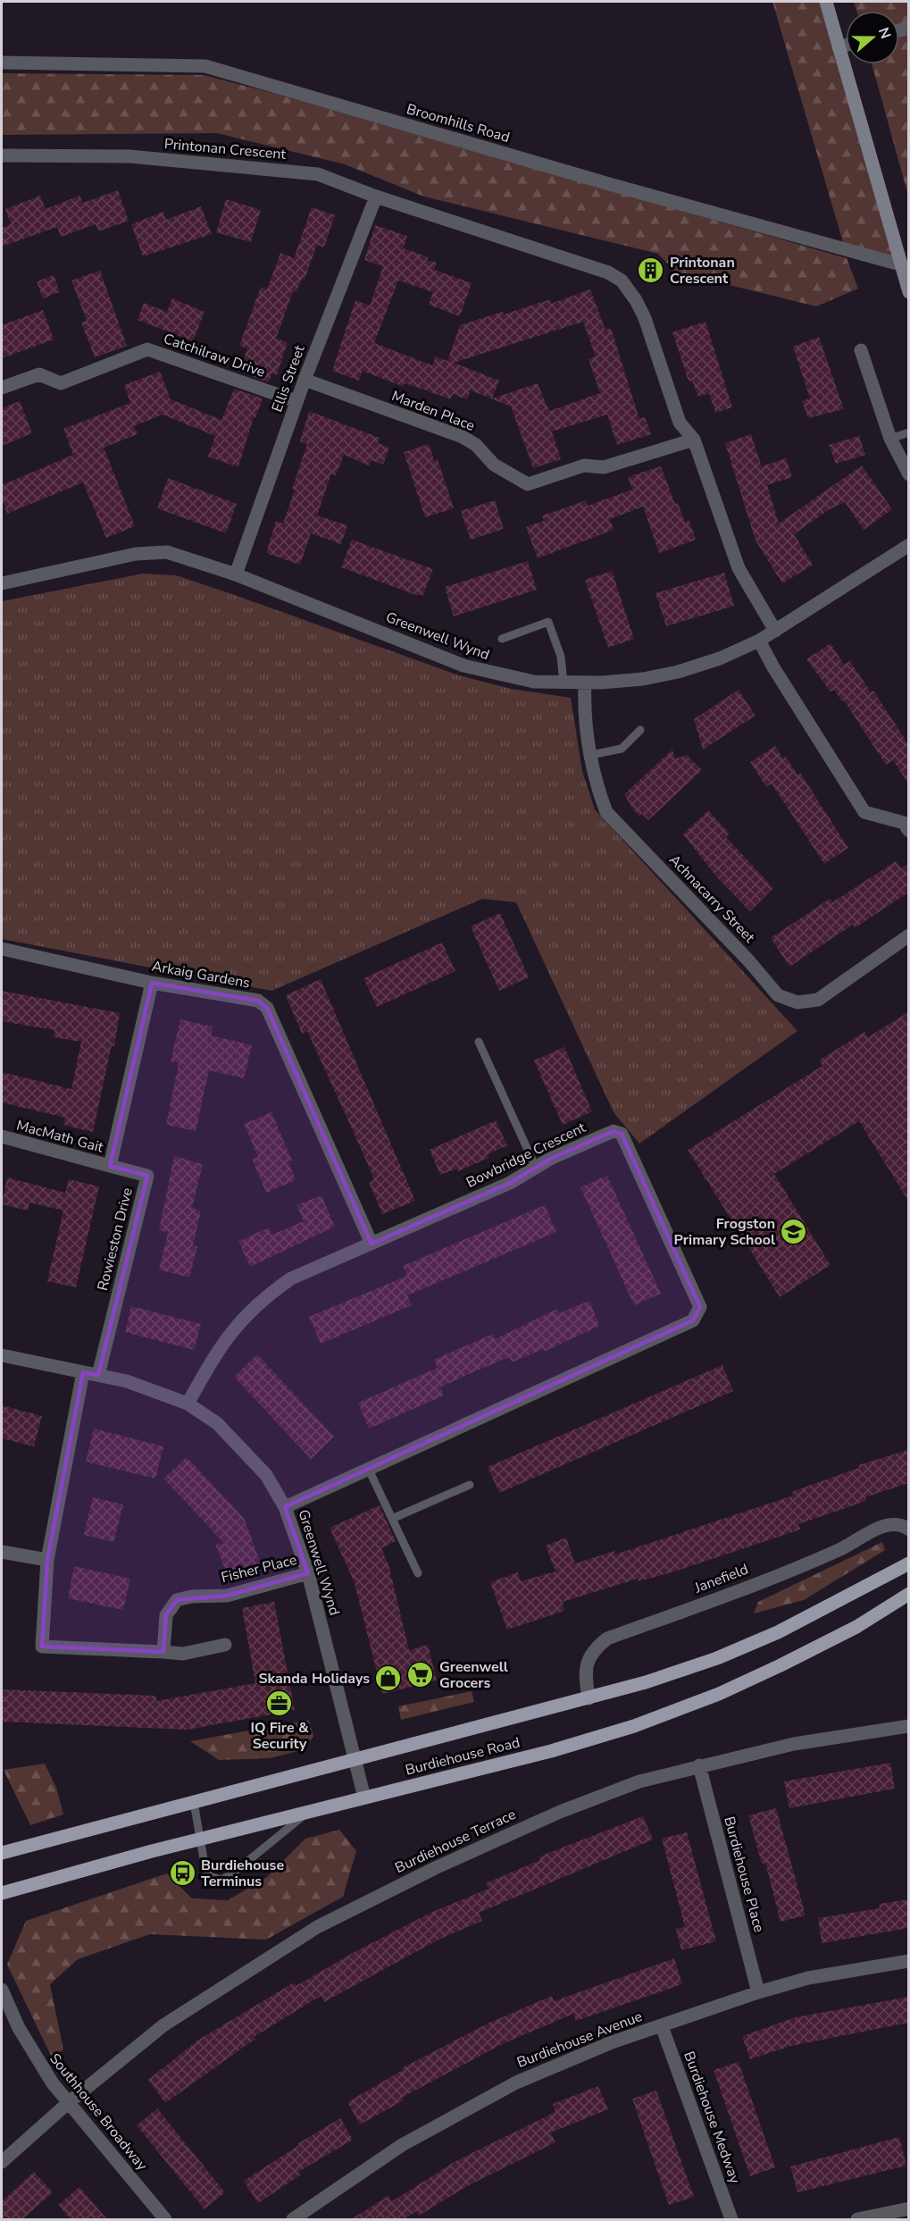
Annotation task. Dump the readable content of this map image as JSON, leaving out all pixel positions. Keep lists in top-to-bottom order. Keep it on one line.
{"streets":{"main road":["Burdiehouse Road"],"street":["Broomhills Road","Printonan Crescent","Catchilraw Drive","Ellis Street","Marden Place","Greenwell Wynd","Achnacarry Street","Arkaig Gardens","MacMath Gait","Bowbridge Crescent","Rowieston Drive","Fisher Place","Janefield","Burdiehouse Terrace","Burdiehouse Place","Burdiehouse Avenue","Southhouse Broadway","Burdiehouse Medway"]},"crossings":[["Printonan Crescent","Ellis Street"],["Printonan Crescent","Marden Place"],["Printonan Crescent","Greenwell Wynd"],["Catchilraw Drive","Ellis Street"],["Ellis Street","Marden Place"],["Ellis Street","Greenwell Wynd"],["Greenwell Wynd","Achnacarry Street"],["Greenwell Wynd","Bowbridge Crescent"],["Greenwell Wynd","Rowieston Drive"],["Greenwell Wynd","Fisher Place"],["Greenwell Wynd","Burdiehouse Road"],["Arkaig Gardens","Bowbridge Crescent"],["Arkaig Gardens","Rowieston Drive"],["MacMath Gait","Rowieston Drive"],["Janefield","Burdiehouse Road"],["Burdiehouse Terrace","Burdiehouse Place"],["Burdiehouse Terrace","Southhouse Broadway"],["Burdiehouse Place","Burdiehouse Avenue"],["Burdiehouse Avenue","Burdiehouse Medway"]],"places":{"building":["Printonan Crescent"],"school or university":["Frogston Primary School"],"supermarket":["Greenwell Grocers"],"shop":["Skanda Holidays"],"office":["IQ Fire & Security"],"bus stop":["Burdiehouse Terminus"]},"north":"right"}
